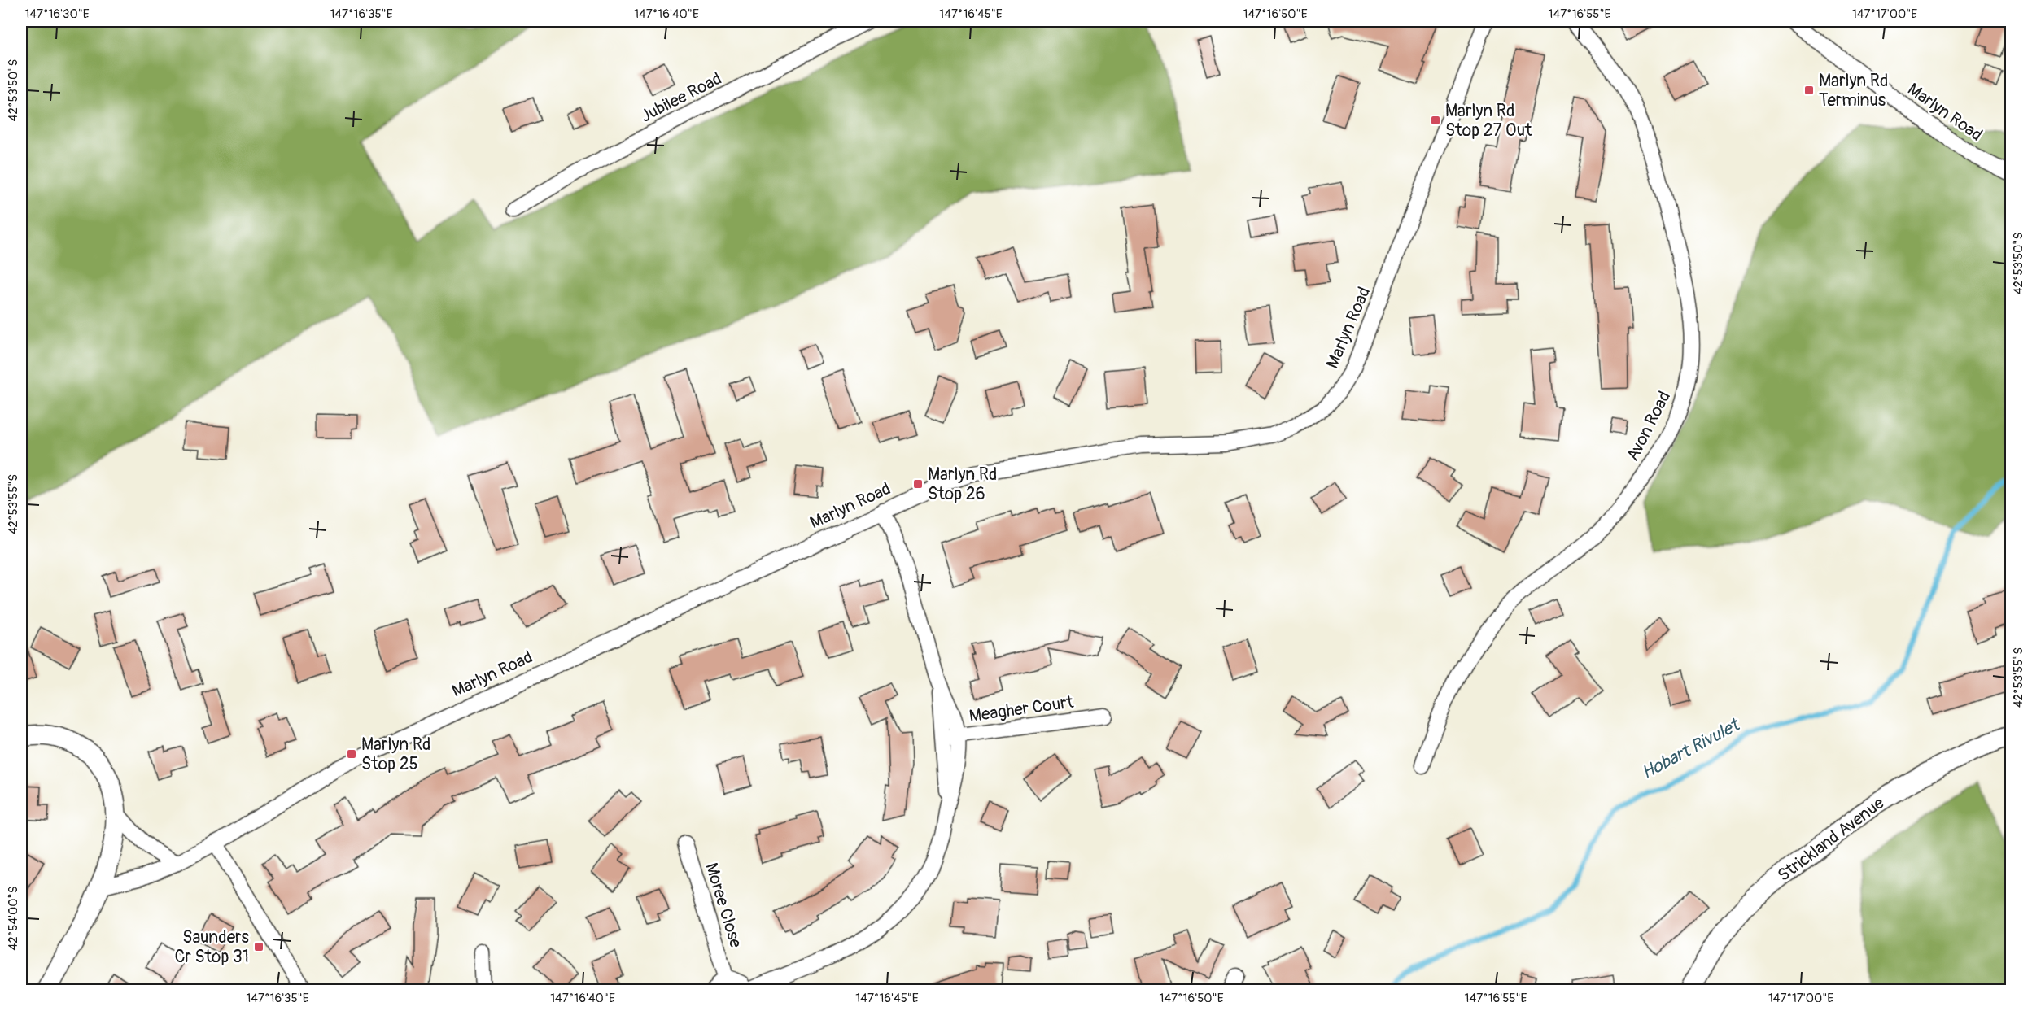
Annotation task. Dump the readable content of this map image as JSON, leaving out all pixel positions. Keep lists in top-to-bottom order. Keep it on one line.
{"streets":{"street":["Jubilee Road","Marlyn Road","Avon Road","Meagher Court","Strickland Avenue","Moree Close"]},"water":["Hobart Rivulet"],"places":{"transit":["Marlyn Rd Terminus","Marlyn Rd Stop 27 Out","Marlyn Rd Stop 26","Marlyn Rd Stop 25","Saunders Cr Stop 31"]},"coordinates":["147°16'30\"E","147°16'35\"E","147°16'40\"E","147°16'45\"E","147°16'50\"E","147°16'55\"E","147°17'00\"E","42°53'50\"S","42°53'55\"S","42°54'00\"S"]}
